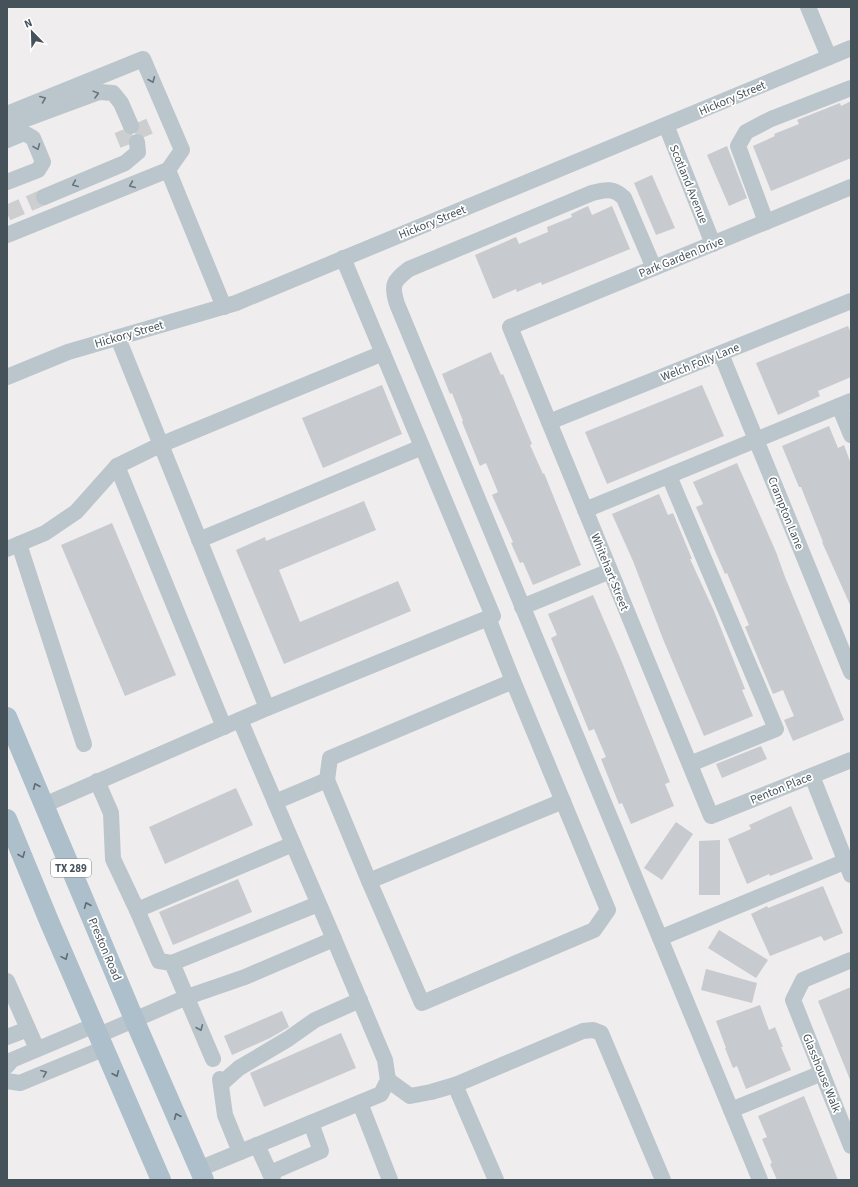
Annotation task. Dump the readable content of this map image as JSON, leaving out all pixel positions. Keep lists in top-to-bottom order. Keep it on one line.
{"streets":{"main road":["TX 289","Preston Road"],"street":["Hickory Street","Scotland Avenue","Park Garden Drive","Welch Folly Lane","Crampton Lane","Whitehart Street","Penton Place","Glasshouse Walk"]},"crossings":[["Hickory Street","Scotland Avenue"],["Scotland Avenue","Park Garden Drive"],["Park Garden Drive","Whitehart Street"],["Welch Folly Lane","Crampton Lane"],["Welch Folly Lane","Whitehart Street"],["Whitehart Street","Penton Place"]],"north":"top left"}
